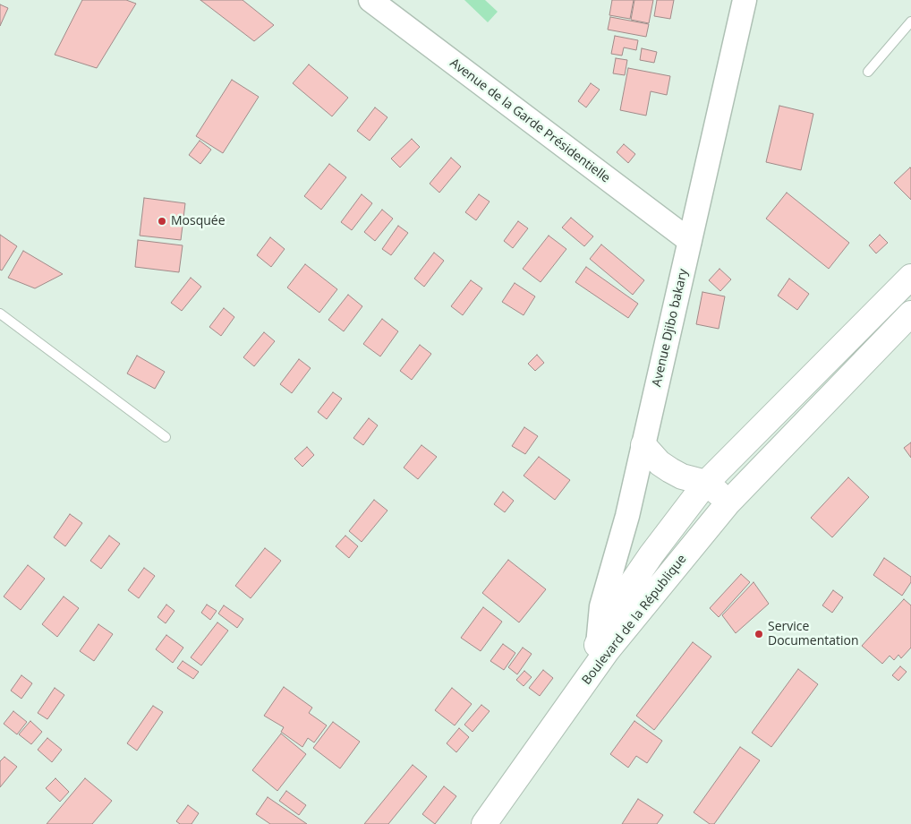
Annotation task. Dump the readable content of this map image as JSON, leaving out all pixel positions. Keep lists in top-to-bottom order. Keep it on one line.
{"streets":{"main road":["Boulevard de la République"],"street":["Avenue de la Garde Présidentielle","Avenue Djibo bakary"]},"crossings":[["Avenue de la Garde Présidentielle","Avenue Djibo bakary"],["Avenue Djibo bakary","Boulevard de la République"]],"places":["Mosquée","Service Documentation"]}
